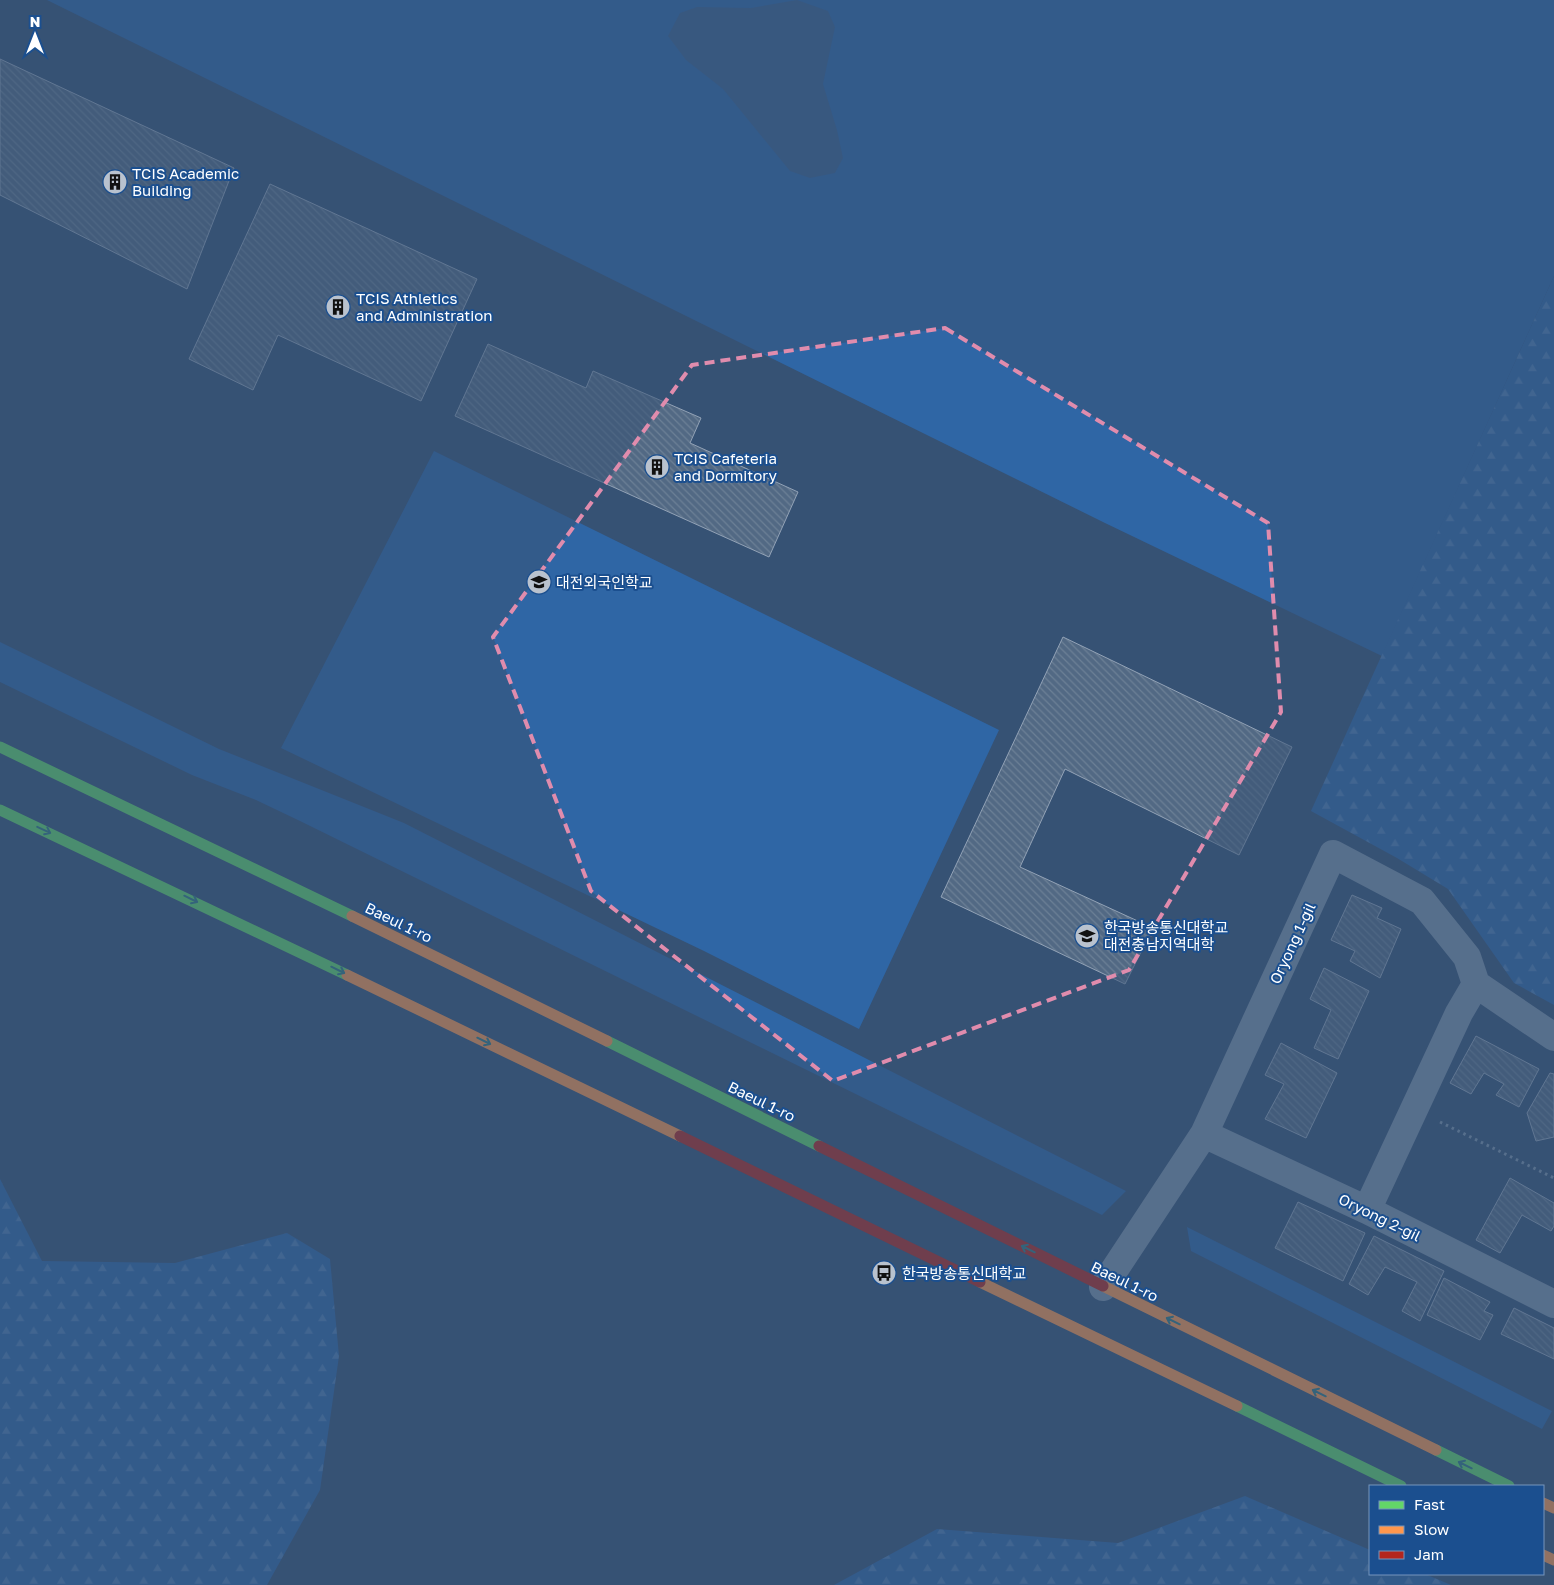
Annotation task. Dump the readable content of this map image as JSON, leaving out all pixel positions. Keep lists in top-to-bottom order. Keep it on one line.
{"streets":{"main road":["Baeul 1-ro"],"street":["Oryong 1-gil","Oryong 2-gil"]},"crossings":[["Baeul 1-ro","Oryong 1-gil"],["Oryong 1-gil","Oryong 2-gil"]],"places":{"building":["TCIS Academic Building","TCIS Athletics and Administration","TCIS Cafeteria and Dormitory"],"school or university":["대전외국인학교","한국방송통신대학교 대전충남지역대학"],"bus stop":["한국방송통신대학교"]},"legend":["Fast","Slow","Jam"],"north":"top"}
